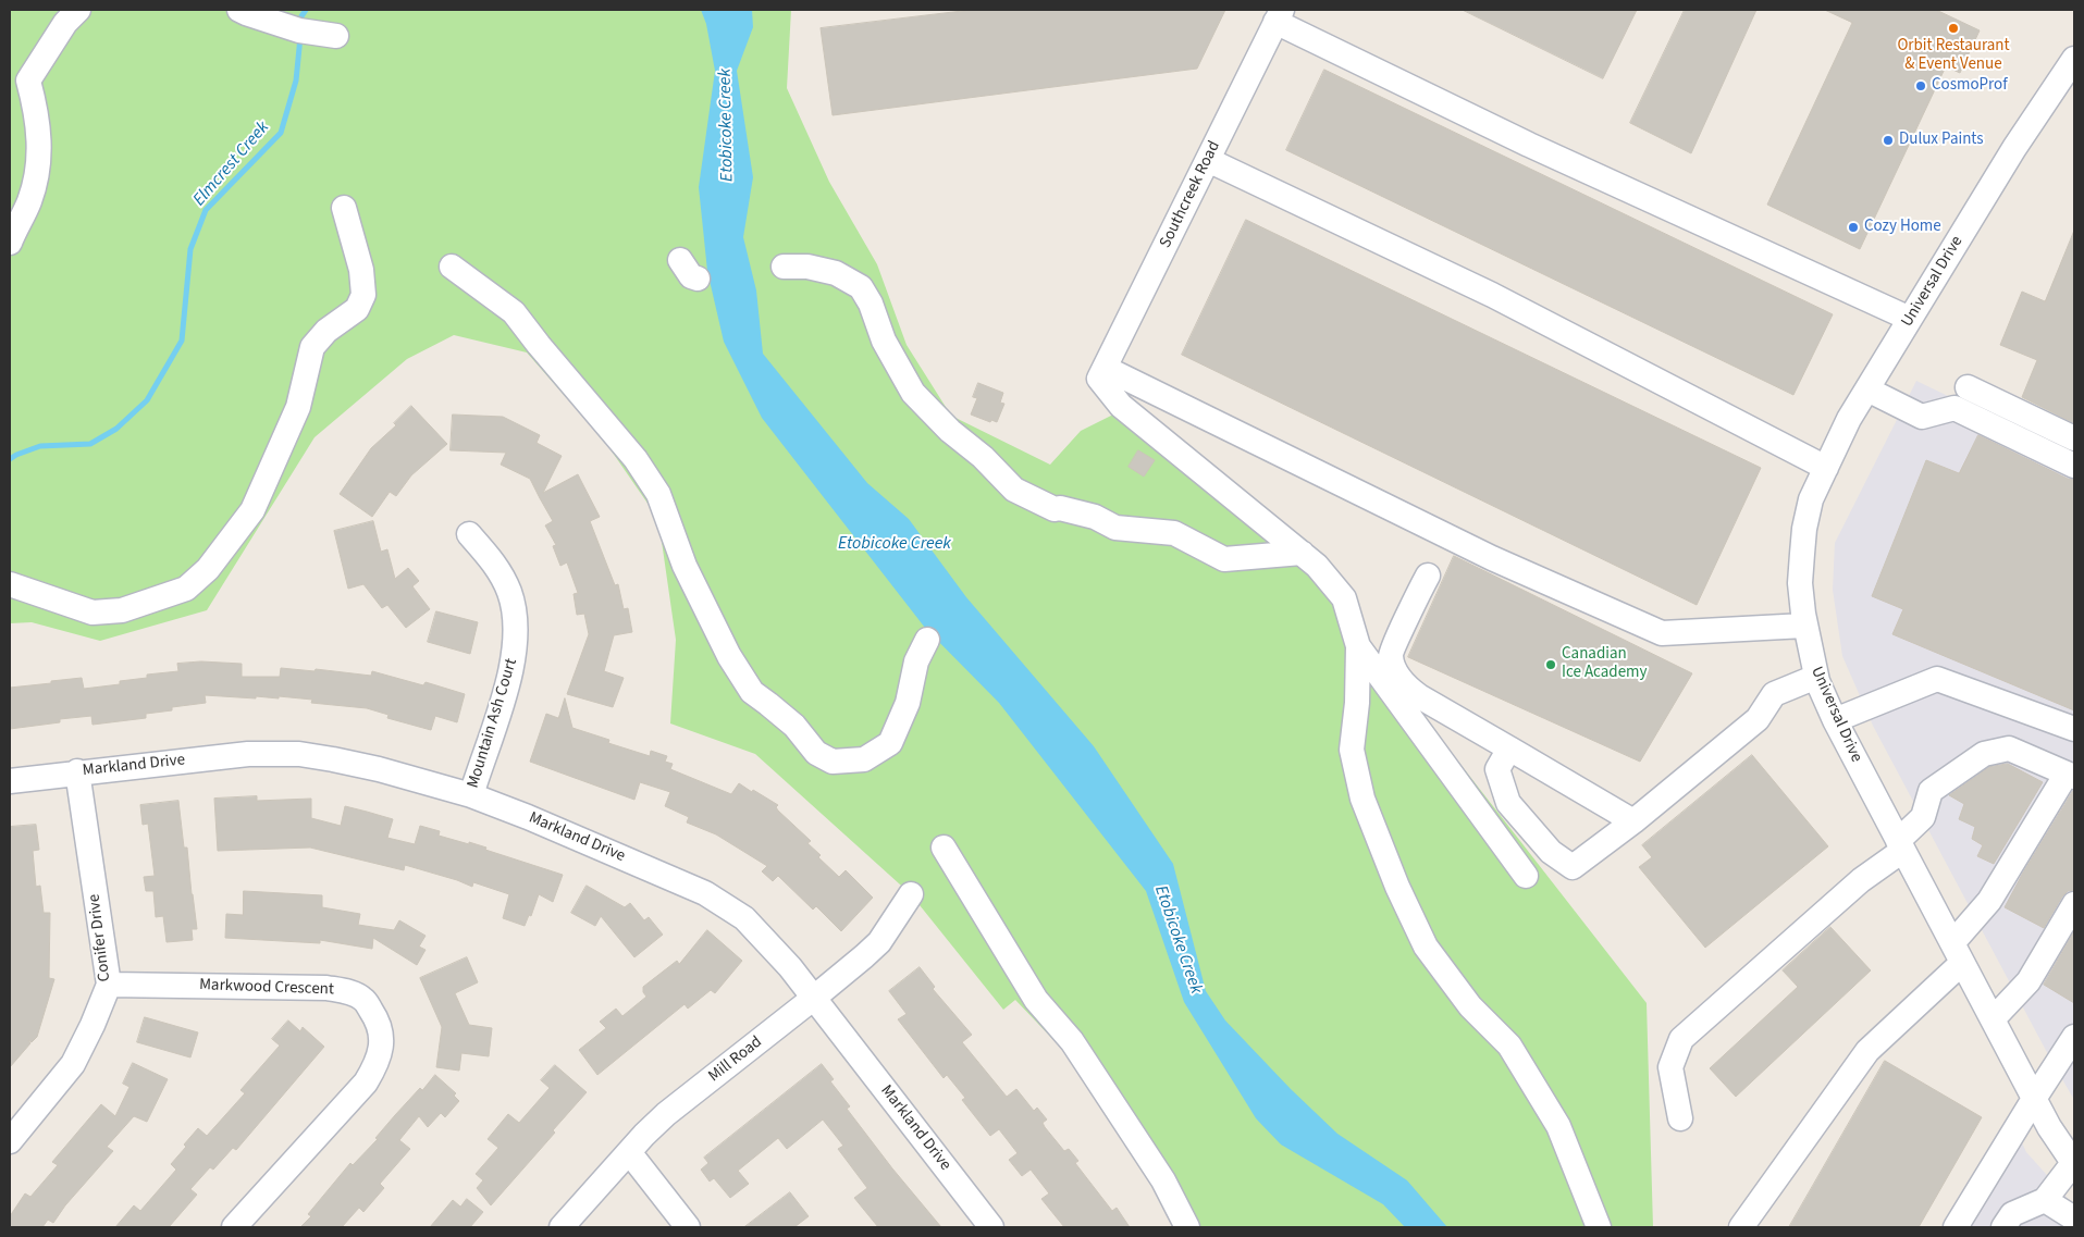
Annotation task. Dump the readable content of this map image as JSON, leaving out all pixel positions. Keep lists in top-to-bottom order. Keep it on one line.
{"streets":{"street":["Southcreek Road","Universal Drive","Mountain Ash Court","Markland Drive","Conifer Drive","Markwood Crescent","Mill Road"]},"crossings":[["Mountain Ash Court","Markland Drive"],["Markland Drive","Conifer Drive"],["Markland Drive","Mill Road"],["Conifer Drive","Markwood Crescent"]],"water":["Etobicoke Creek","Elmcrest Creek"],"places":["Orbit Restaurant & Event Venue","CosmoProf","Dulux Paints","Cozy Home","Canadian Ice Academy"]}
